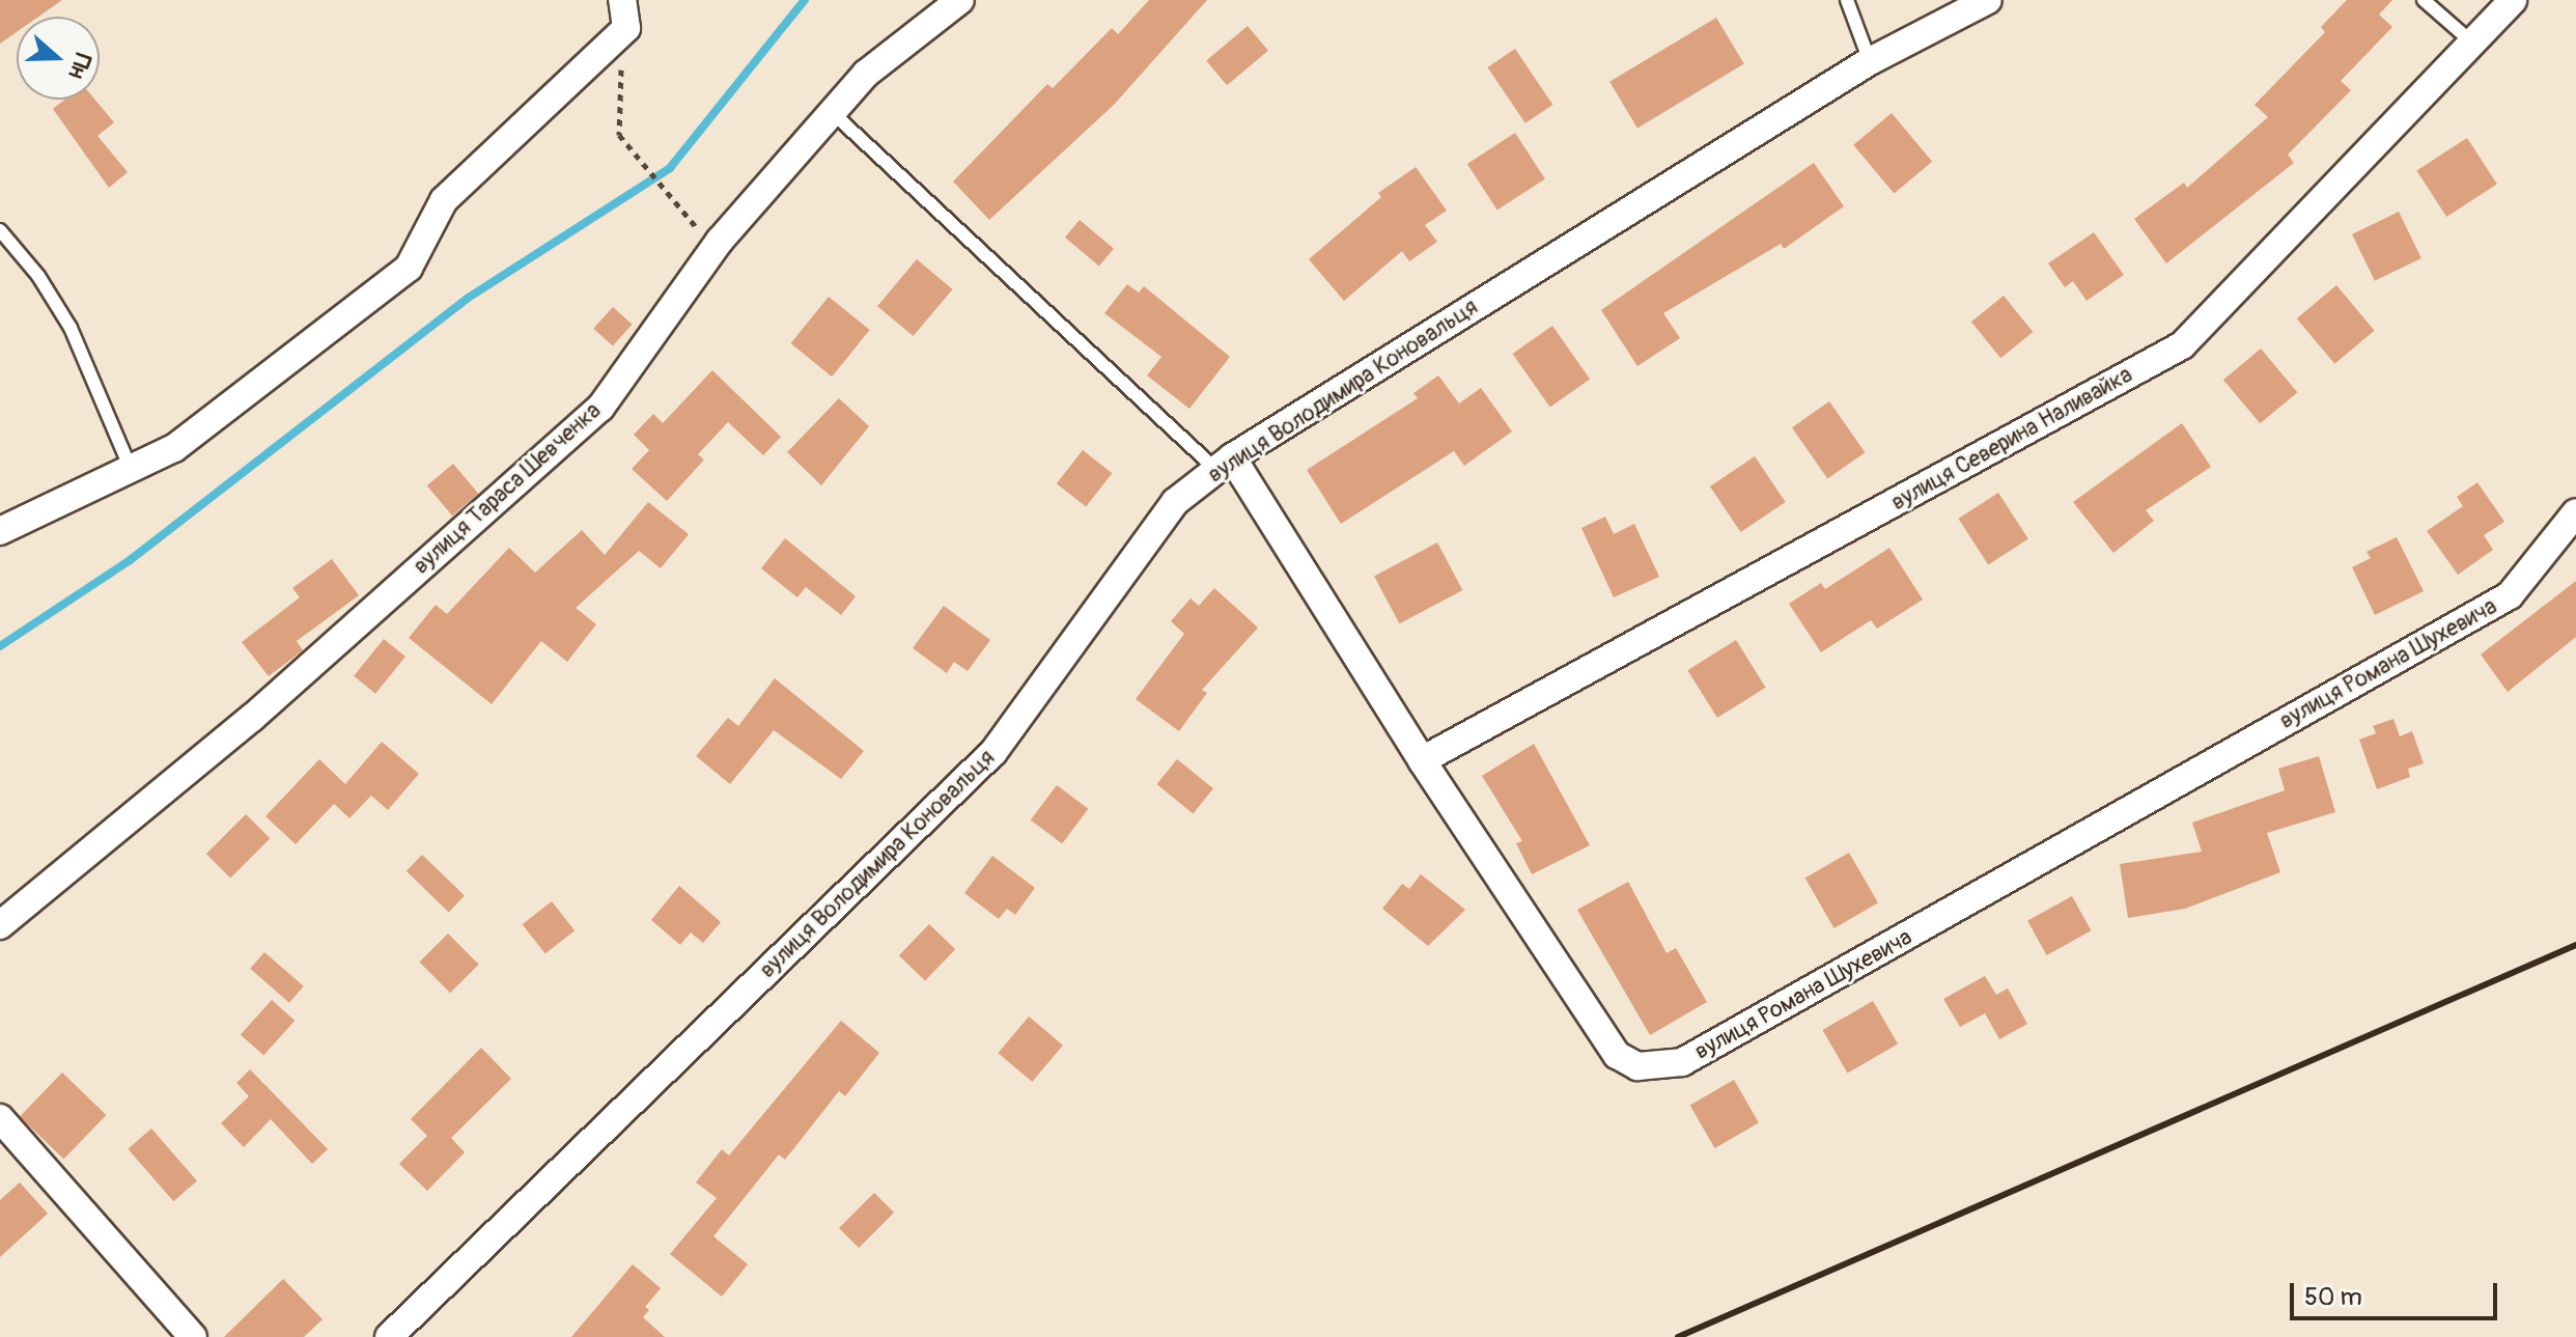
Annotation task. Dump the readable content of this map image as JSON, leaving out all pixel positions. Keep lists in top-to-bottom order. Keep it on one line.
{"streets":{"street":["вулиця Володимира Коновальця","вулиця Северина Наливайка","вулиця Тараса Шевченка","вулиця Романа Шухевича"]},"crossings":[["вулиця Володимира Коновальця","вулиця Романа Шухевича"],["вулиця Северина Наливайка","вулиця Романа Шухевича"]],"scale_bar":"50 m","north":"right"}
